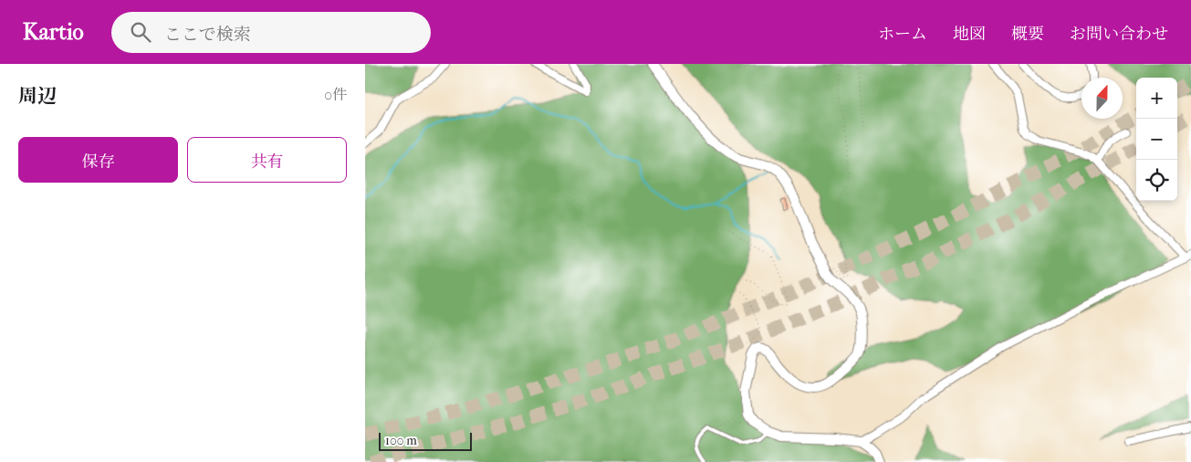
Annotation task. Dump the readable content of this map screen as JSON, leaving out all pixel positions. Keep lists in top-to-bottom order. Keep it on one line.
{"scale_bar":"100 m","north":"top","page":{"header":"Kartio","search":"ここで検索","nav":["ホーム","地図","概要","お問い合わせ"],"heading":["周辺","0件"],"map_buttons":["+","−"],"buttons":["保存","共有"],"scale":"100 m"}}
